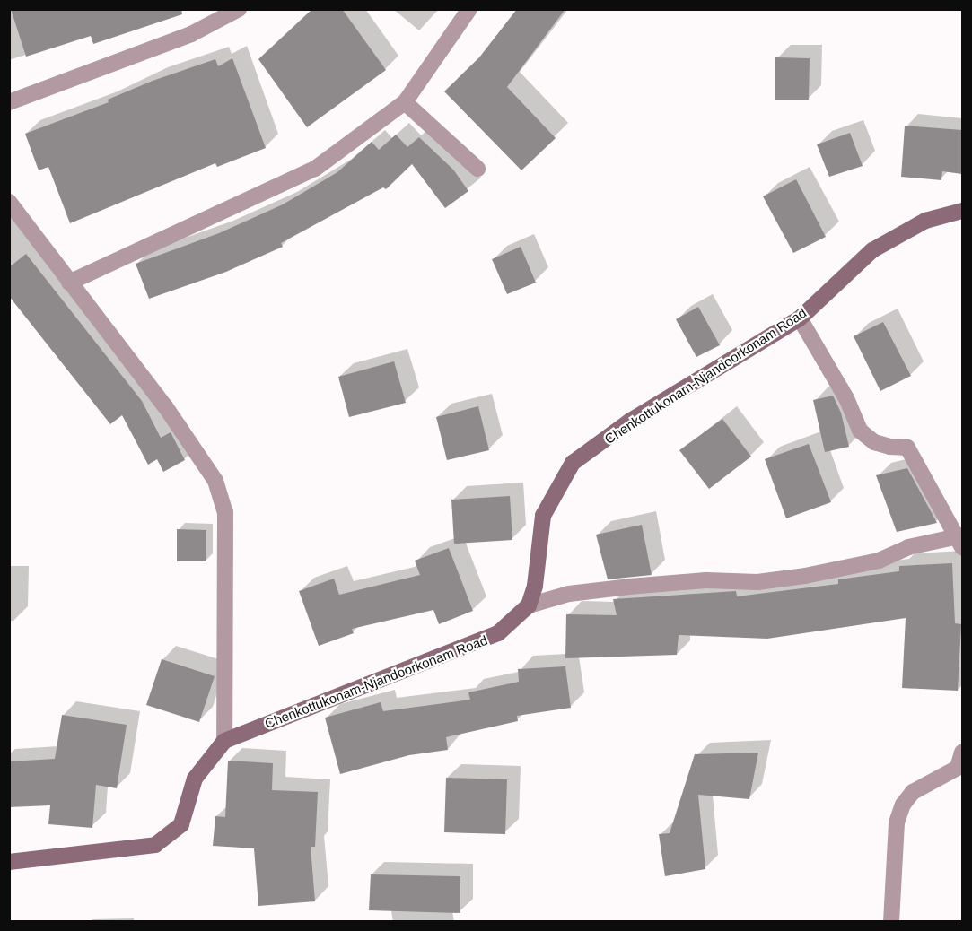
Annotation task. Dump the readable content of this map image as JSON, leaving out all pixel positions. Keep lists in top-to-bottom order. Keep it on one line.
{"streets":{"main road":["Chenkottukonam-Njandoorkonam Road"]}}
